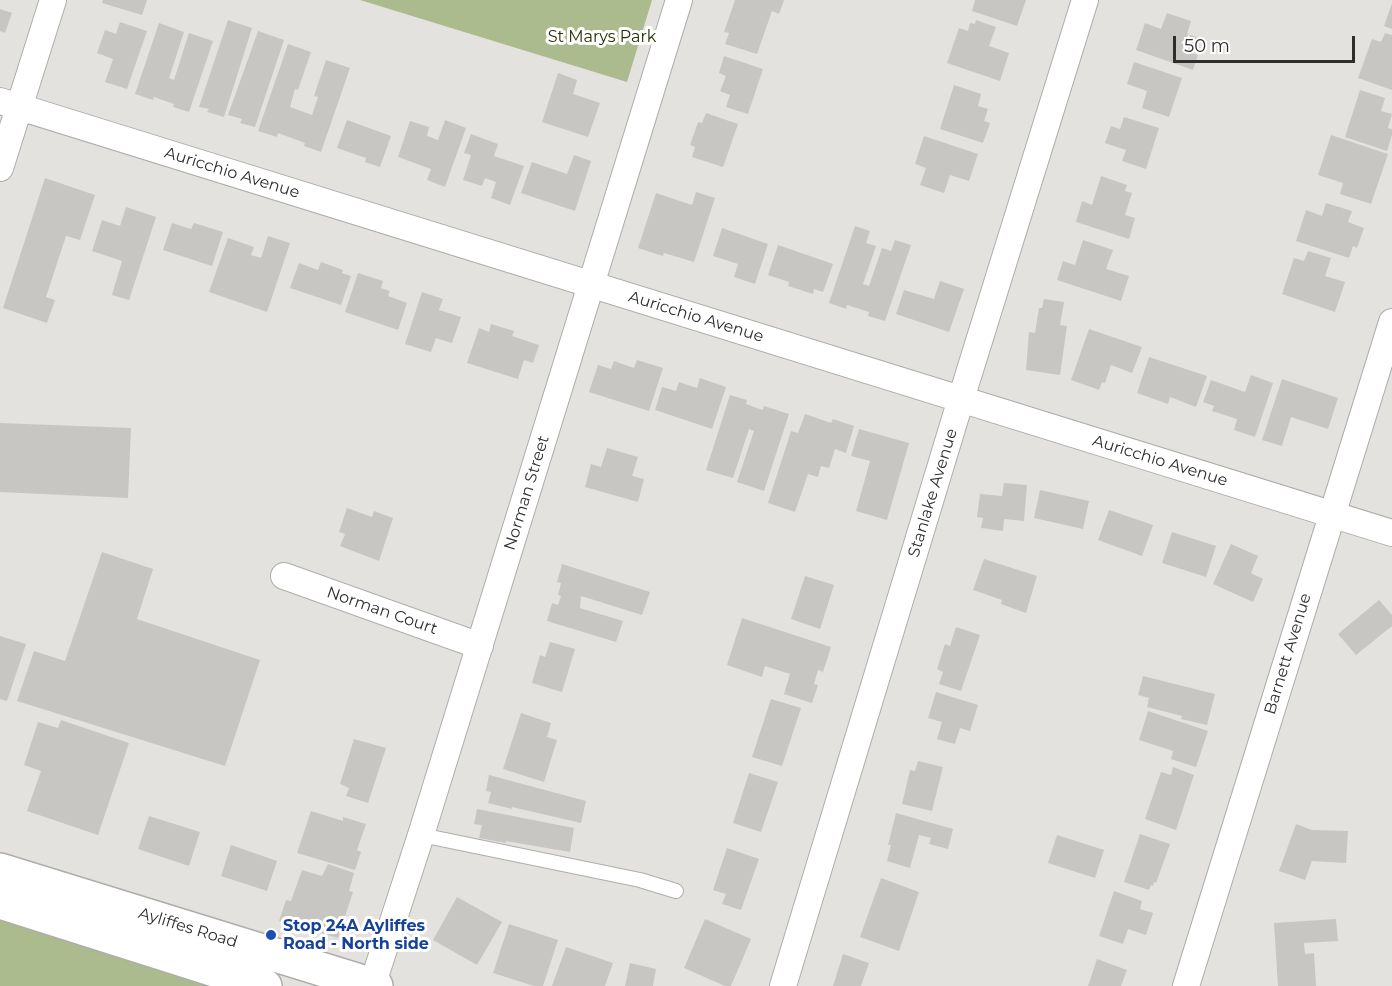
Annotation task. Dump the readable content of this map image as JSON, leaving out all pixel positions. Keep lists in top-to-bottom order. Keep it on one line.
{"streets":{"main road":["Ayliffes Road"],"street":["Auricchio Avenue","Norman Street","Stanlake Avenue","Norman Court","Barnett Avenue"]},"crossings":[["Auricchio Avenue","Norman Street"],["Auricchio Avenue","Stanlake Avenue"],["Auricchio Avenue","Barnett Avenue"],["Norman Street","Norman Court"],["Norman Street","Ayliffes Road"]],"parks":["St Marys Park"],"places":["Stop 24A Ayliffes Road - North side"],"scale_bar":"50 m"}
